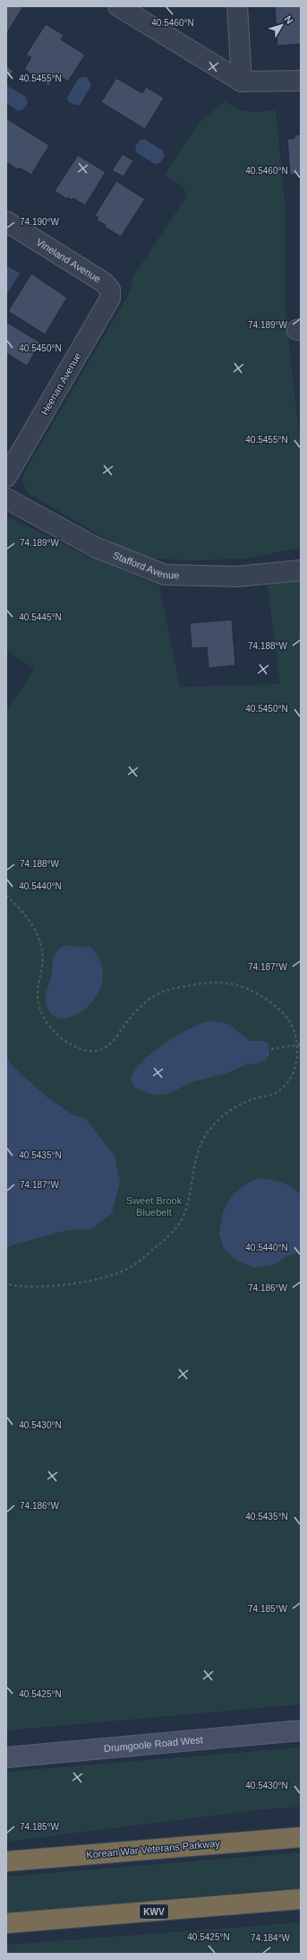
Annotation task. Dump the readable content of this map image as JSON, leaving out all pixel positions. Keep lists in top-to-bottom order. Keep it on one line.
{"streets":{"highway":["Korean War Veterans Parkway","KWV"],"main road":["Drumgoole Road West"],"street":["Vineland Avenue","Heenan Avenue","Stafford Avenue"]},"crossings":[["Vineland Avenue","Heenan Avenue"]],"parks":["Sweet Brook Bluebelt"],"north":"top right","coordinates":["40.5460°N","40.5455°N","74.190°W","74.189°W","40.5450°N","40.5445°N","74.188°W","40.5440°N","74.187°W","40.5435°N","74.186°W","40.5430°N","74.185°W","40.5425°N","74.184°W"]}
